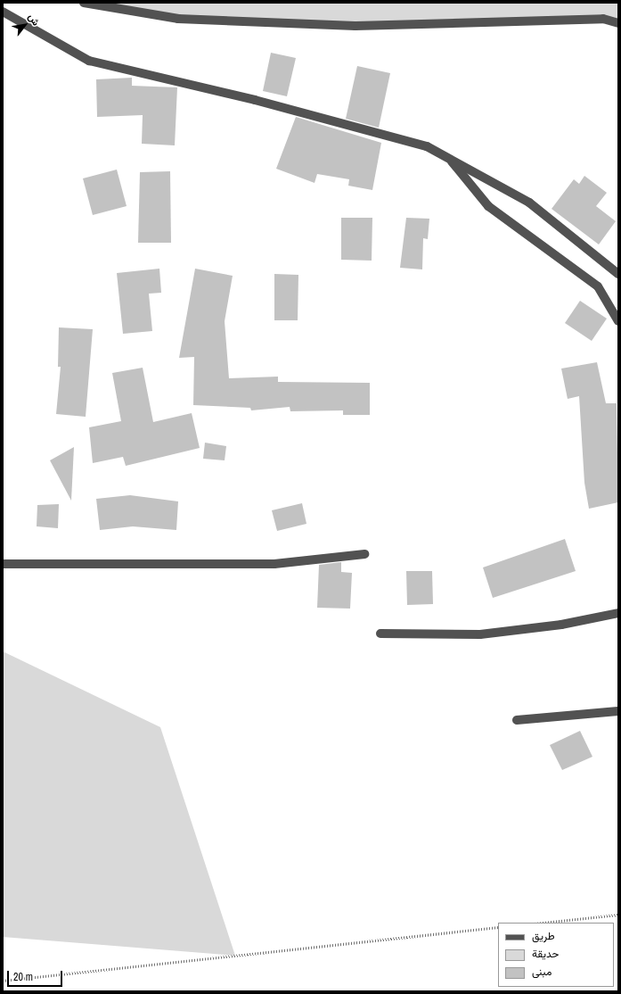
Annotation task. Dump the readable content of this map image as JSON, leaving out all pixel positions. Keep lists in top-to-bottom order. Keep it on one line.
{"legend":["طريق","حديقة","مبنى"],"scale_bar":"20 m","north":"top right"}
